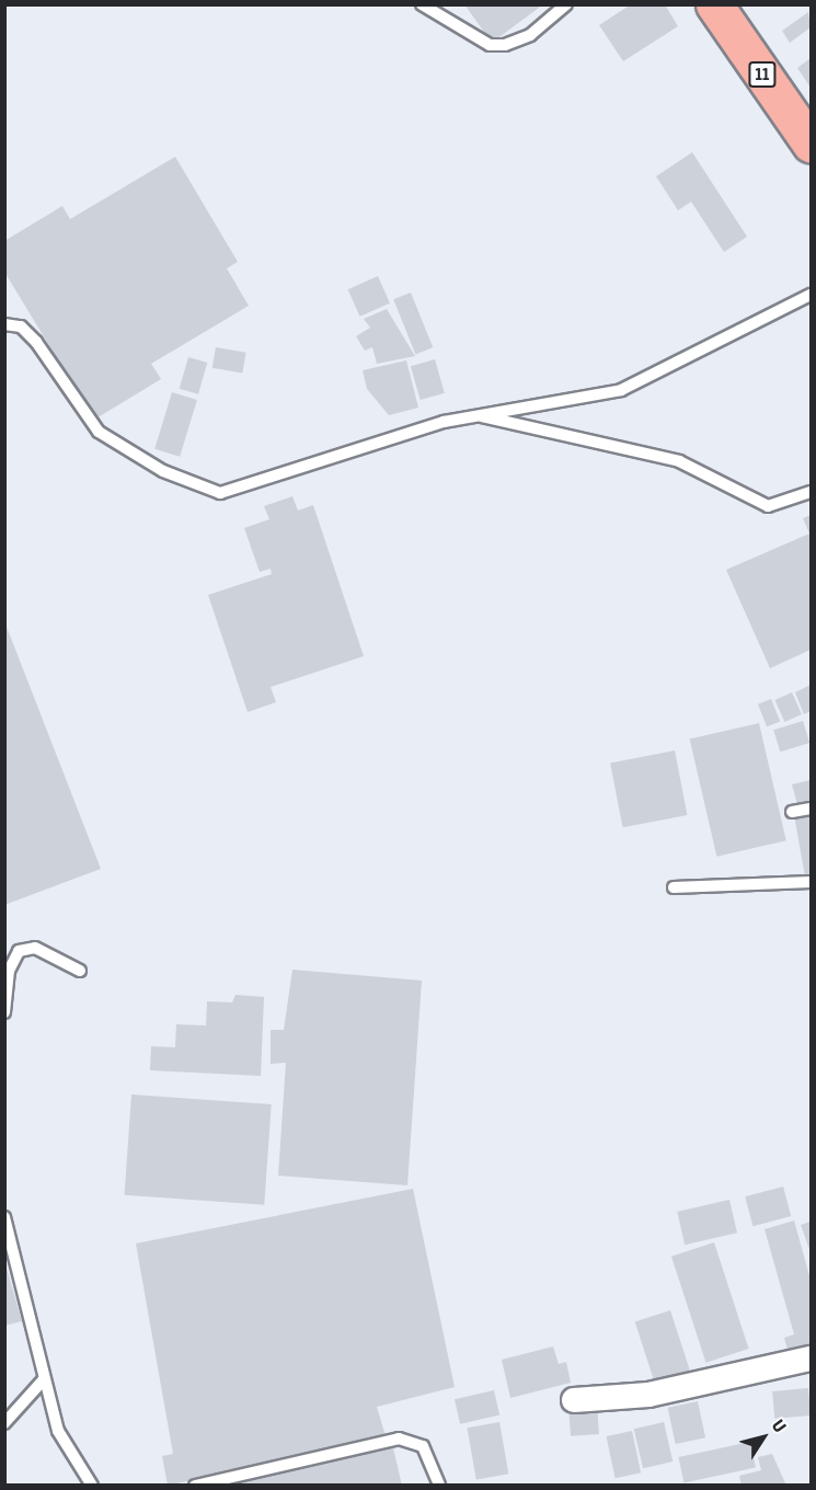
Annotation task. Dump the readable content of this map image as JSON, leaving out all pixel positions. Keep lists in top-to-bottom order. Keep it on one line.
{"streets":{"highway":["11"]},"north":"top right"}
